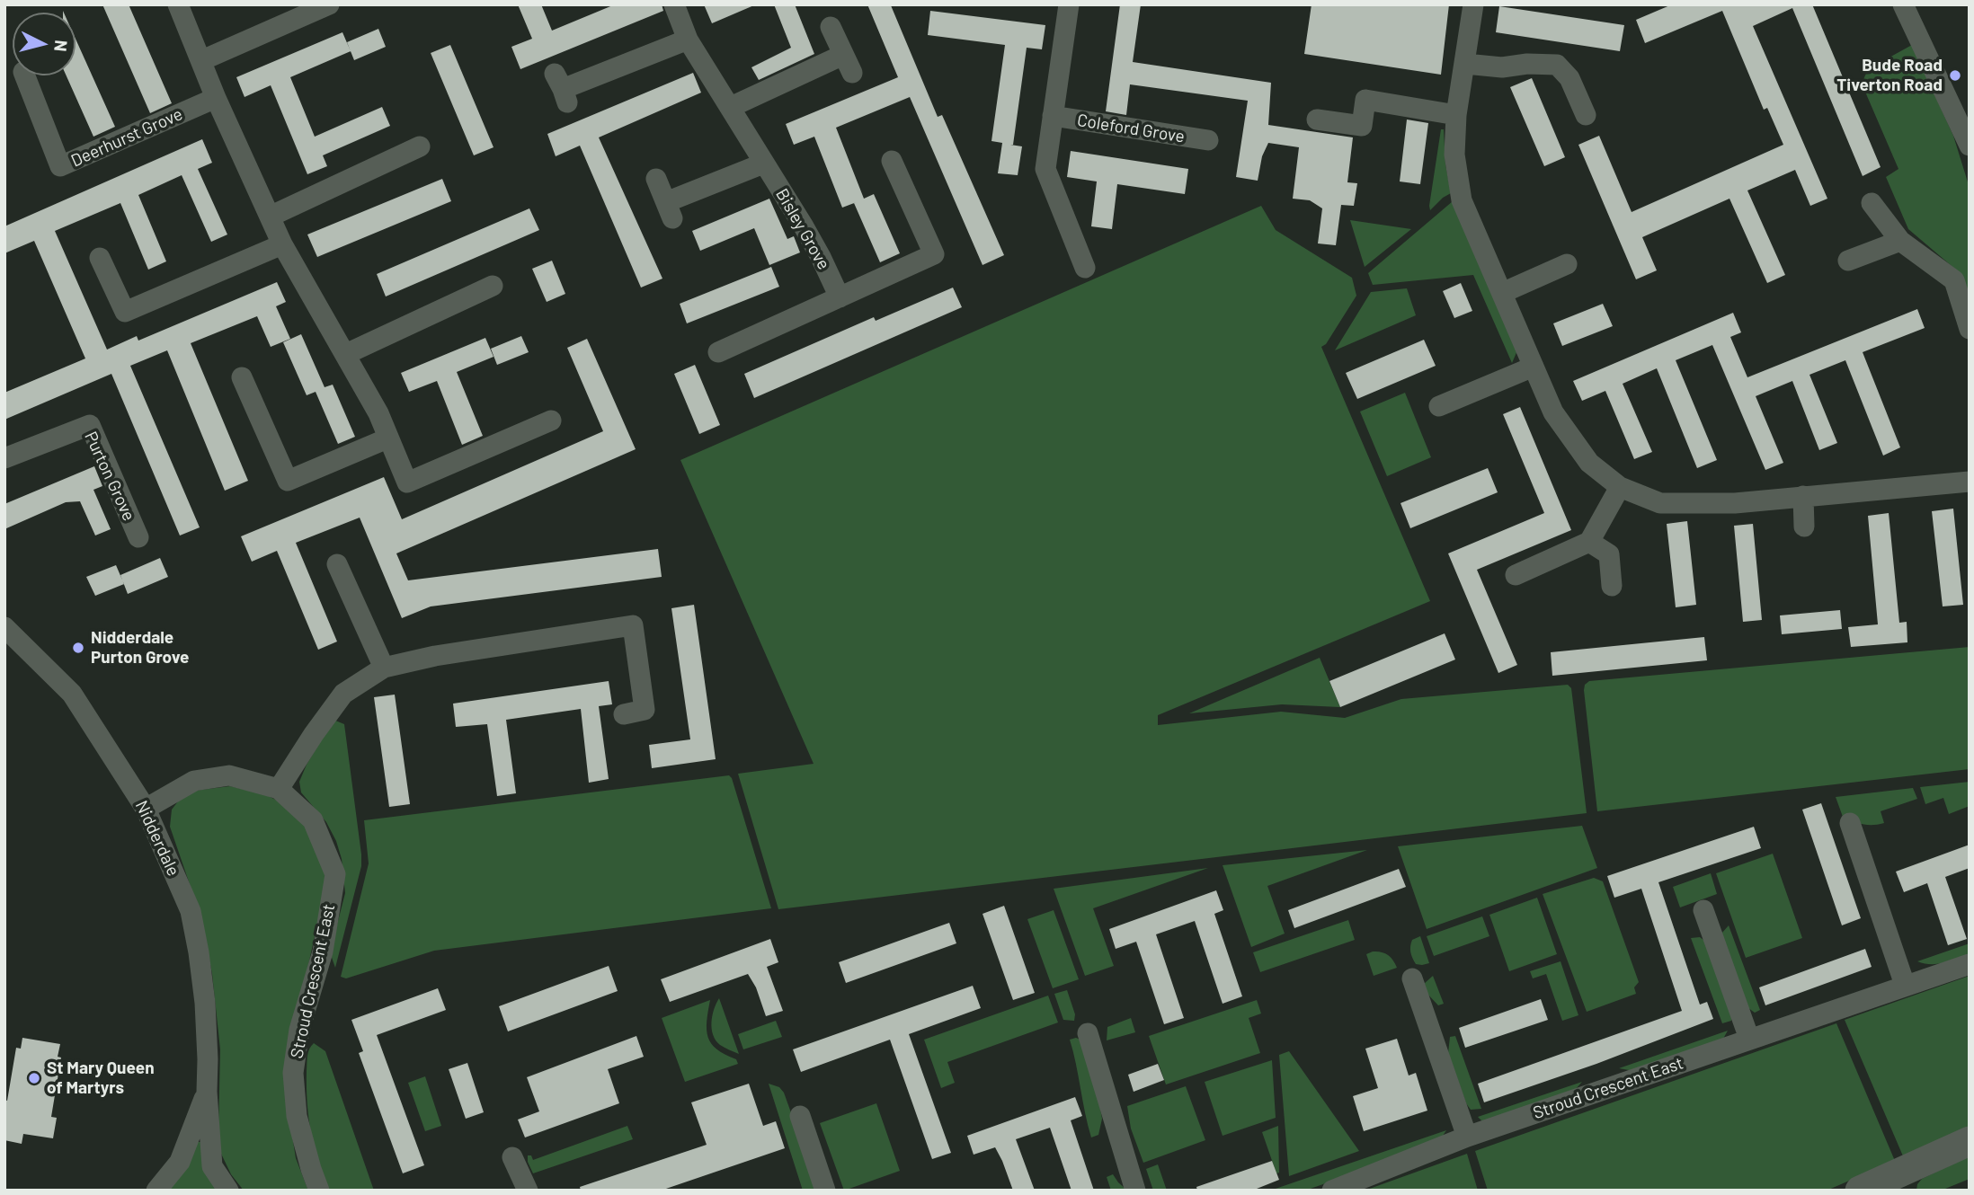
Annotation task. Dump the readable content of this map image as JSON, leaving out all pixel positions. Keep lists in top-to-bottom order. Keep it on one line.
{"streets":{"street":["Coleford Grove","Deerhurst Grove","Bisley Grove","Purton Grove","Nidderdale","Stroud Crescent East"]},"crossings":[["Nidderdale","Stroud Crescent East"]],"places":["Bude Road Tiverton Road","Nidderdale Purton Grove","St Mary Queen of Martyrs"],"north":"right"}
